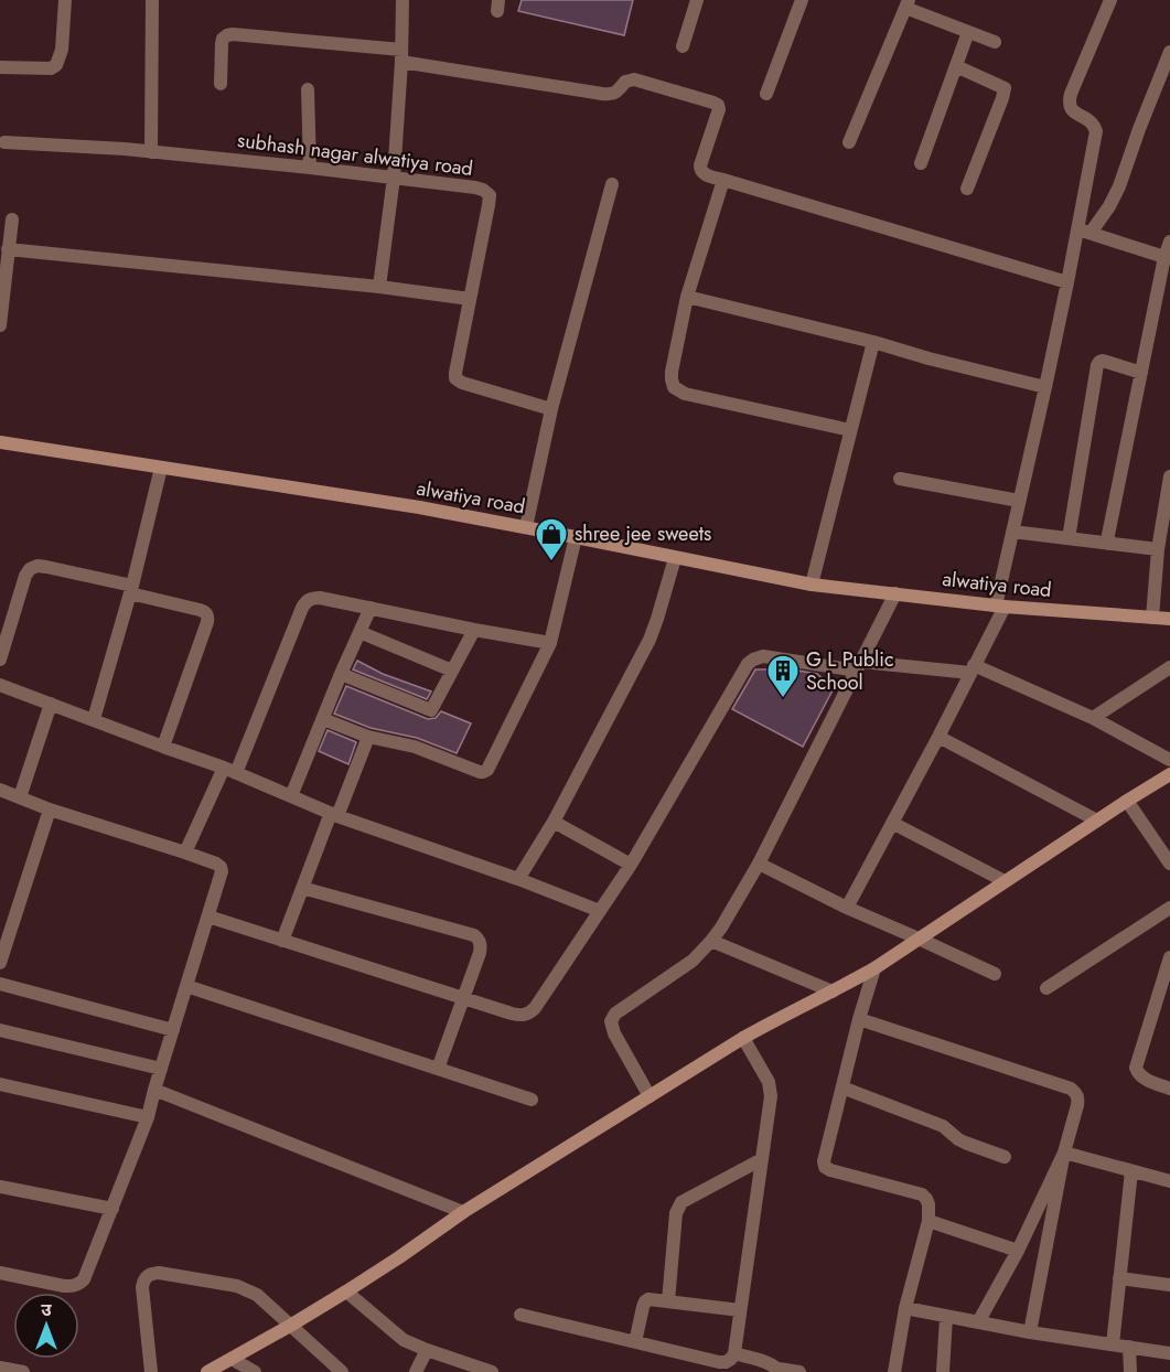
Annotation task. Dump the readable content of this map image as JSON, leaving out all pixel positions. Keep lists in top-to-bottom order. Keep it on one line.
{"streets":{"street":["subhash nagar alwatiya road","alwatiya road"]},"places":{"shop":["shree jee sweets"],"building":["G L Public School"]},"north":"top"}
